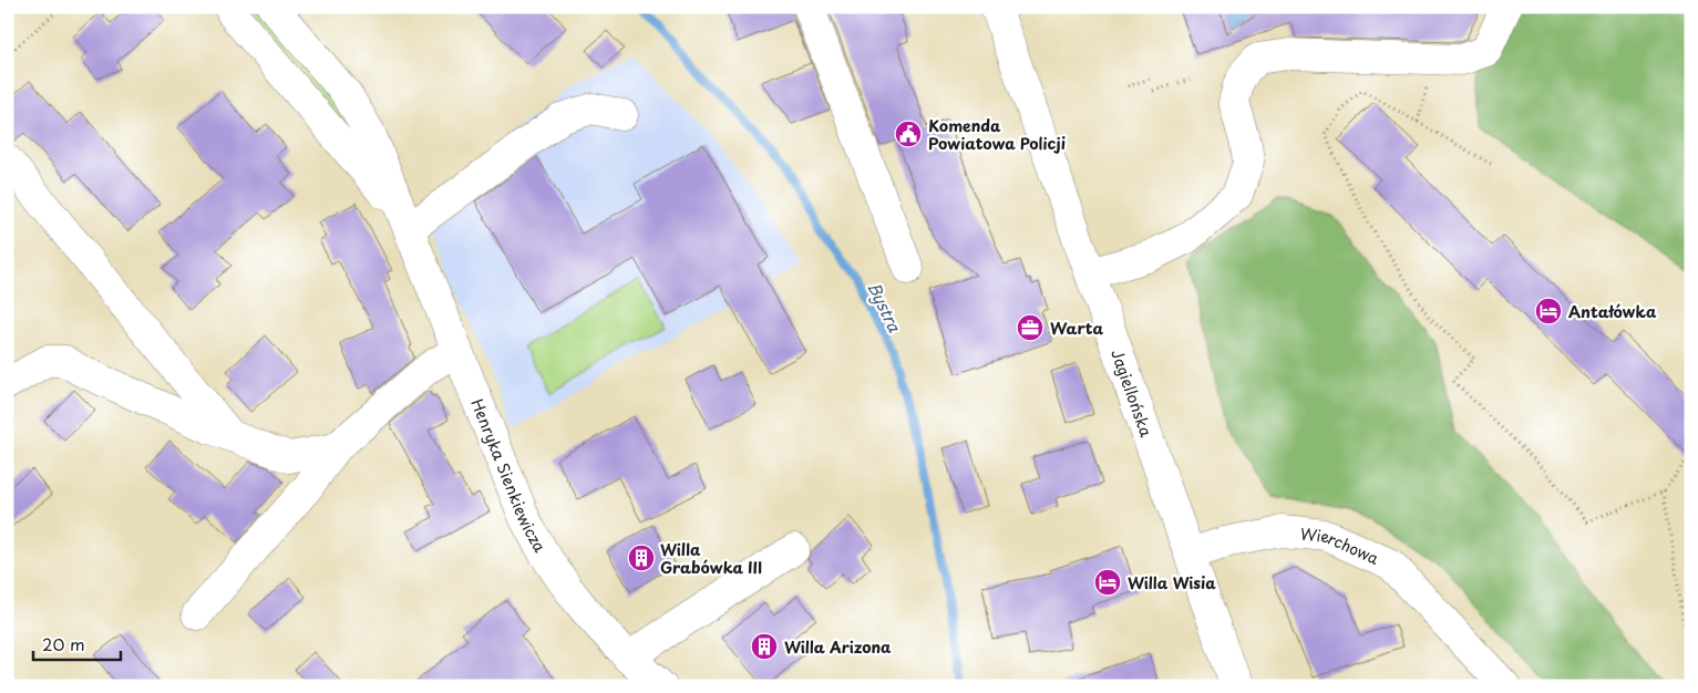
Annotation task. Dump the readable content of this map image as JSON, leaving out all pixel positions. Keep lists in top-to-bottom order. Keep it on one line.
{"streets":{"street":["Jagiellońska","Henryka Sienkiewicza","Wierchowa"]},"crossings":[["Jagiellońska","Wierchowa"]],"water":["Bystra"],"places":{"public building":["Komenda Powiatowa Policji"],"hotel":["Antałówka","Willa Wisia"],"office":["Warta"],"building":["Willa Grabówka III","Willa Arizona"]},"scale_bar":"20 m"}
